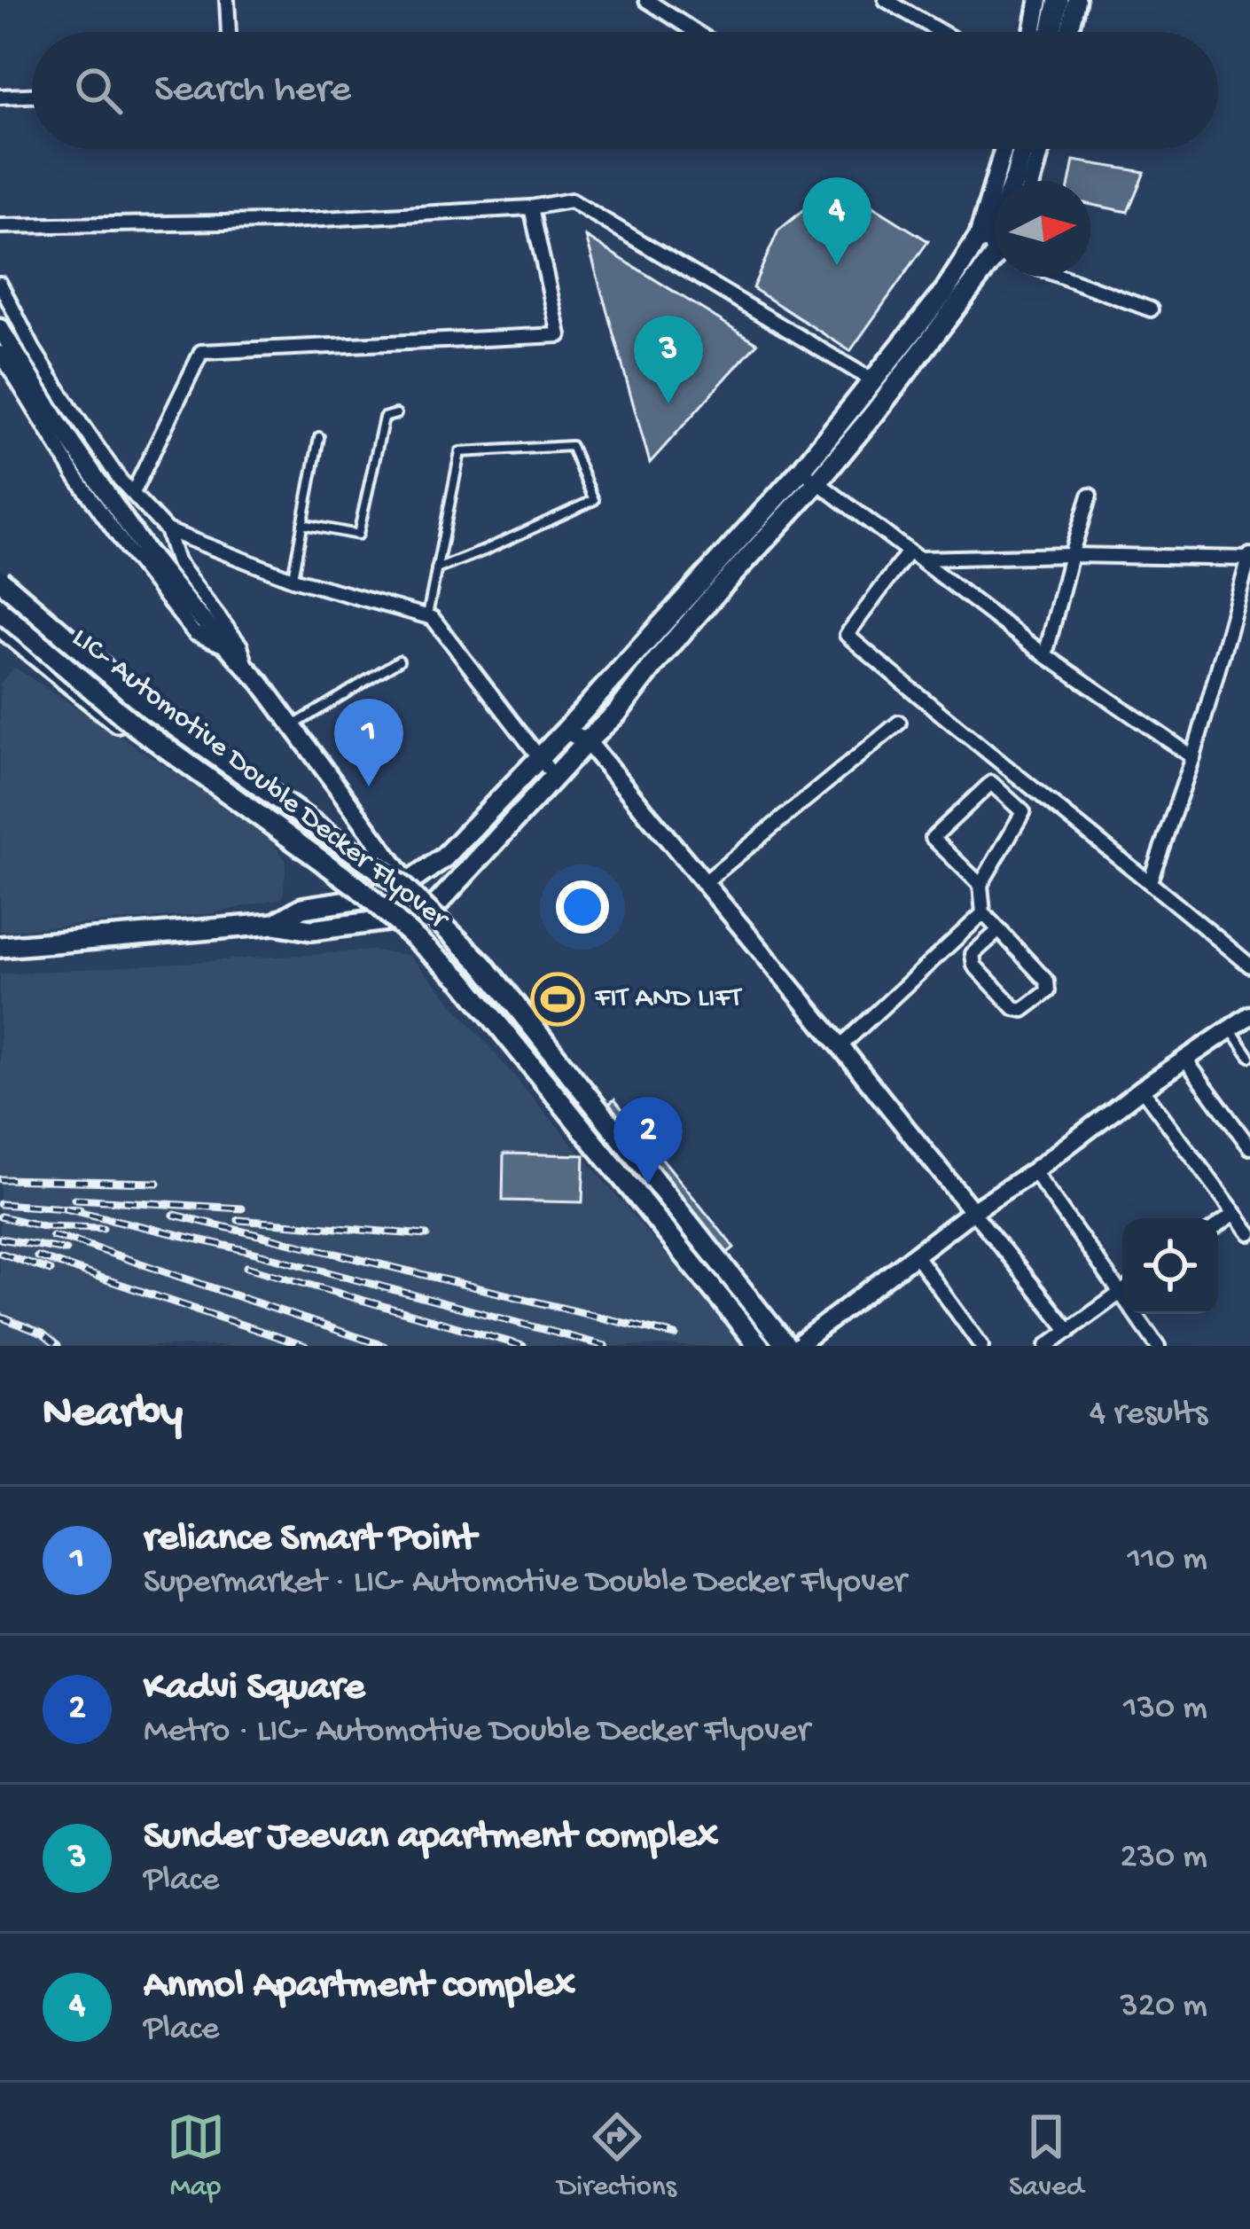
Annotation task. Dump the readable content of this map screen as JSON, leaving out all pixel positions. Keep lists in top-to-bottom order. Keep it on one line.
{"streets":{"main road":["LIC- Automotive Double Decker Flyover"]},"places":{"sports":["FIT AND LIFT"]},"north":"right","page":{"search":"Search here","pins":["4","3","1","2"],"heading":["Nearby","4 results"],"list":[{"mark":"1","name":"reliance Smart Point","note":"Supermarket · LIC- Automotive Double Decker Flyover","value":"110 m"},{"mark":"2","name":"Kadvi Square","note":"Metro · LIC- Automotive Double Decker Flyover","value":"130 m"},{"mark":"3","name":"Sunder Jeevan apartment complex","note":"Place","value":"230 m"},{"mark":"4","name":"Anmol Apartment complex","note":"Place","value":"320 m"}],"nav":["Map","Directions","Saved"]}}
